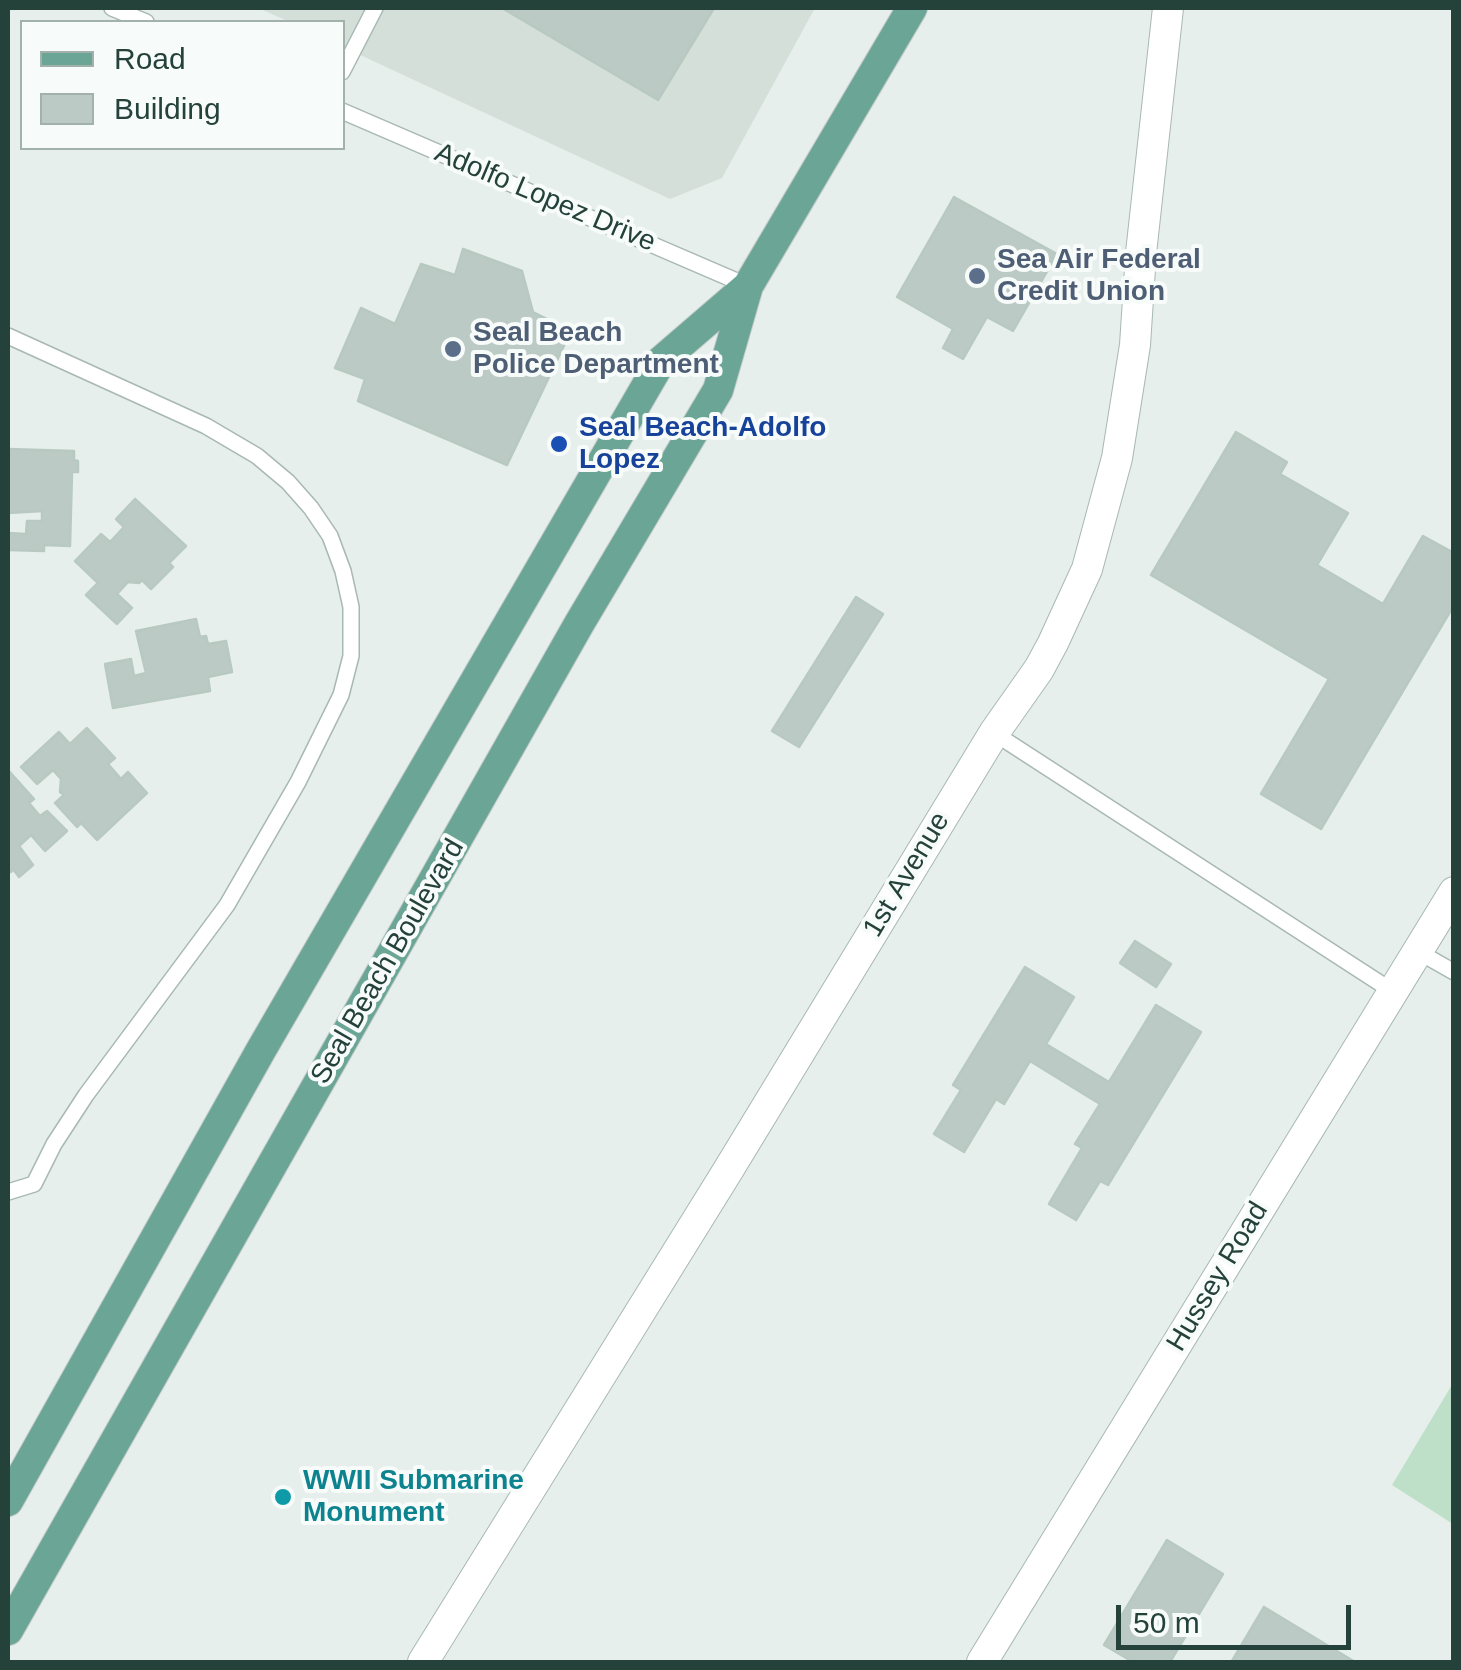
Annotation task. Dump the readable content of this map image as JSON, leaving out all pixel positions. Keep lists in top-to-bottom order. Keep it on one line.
{"streets":{"main road":["Seal Beach Boulevard"],"street":["1st Avenue","Hussey Road"],"lane":["Adolfo Lopez Drive"]},"crossings":[["Adolfo Lopez Drive","Seal Beach Boulevard"]],"places":["Sea Air Federal Credit Union","Seal Beach Police Department","Seal Beach-Adolfo Lopez","WWII Submarine Monument"],"legend":["Road","Building"],"scale_bar":"50 m"}
